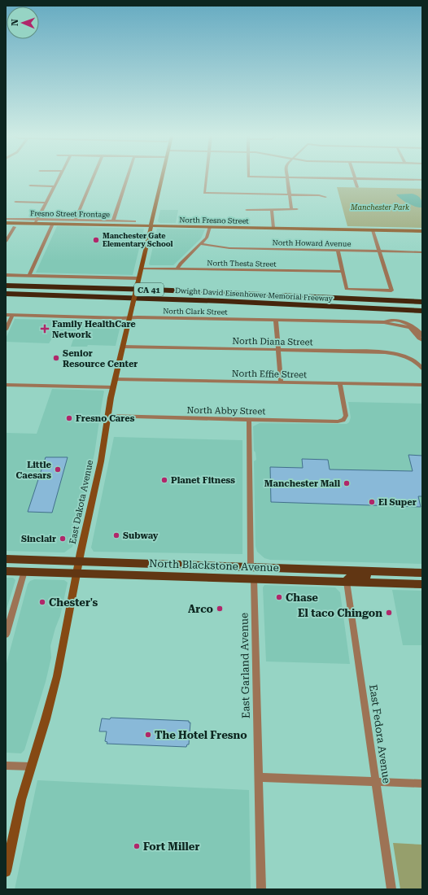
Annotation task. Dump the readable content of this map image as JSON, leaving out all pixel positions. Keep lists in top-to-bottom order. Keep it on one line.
{"streets":{"highway":["CA 41","Dwight David Eisenhower Memorial Freeway"],"main road":["North Blackstone Avenue"],"street":["Fresno Street Frontage","North Fresno Street","North Howard Avenue","North Thesta Street","North Clark Street","North Diana Street","North Effie Street","North Abby Street","East Dakota Avenue","East Garland Avenue","East Fedora Avenue"]},"crossings":[["Fresno Street Frontage","North Fresno Street"],["North Fresno Street","East Dakota Avenue"],["North Thesta Street","East Dakota Avenue"],["North Clark Street","East Dakota Avenue"],["North Diana Street","East Dakota Avenue"],["North Effie Street","North Abby Street"],["North Effie Street","East Dakota Avenue"],["North Abby Street","East Dakota Avenue"],["East Dakota Avenue","North Blackstone Avenue"],["North Blackstone Avenue","East Garland Avenue"],["North Blackstone Avenue","East Fedora Avenue"]],"parks":["Manchester Park"],"places":{"other":["Manchester Gate Elementary School","Senior Resource Center","Fresno Cares","Little Caesars","Planet Fitness","Manchester Mall","El Super","Subway","Sinclair","Chase","Chester's","Arco","El taco Chingon","The Hotel Fresno","Fort Miller"],"health":["Family HealthCare Network"]},"north":"left"}
